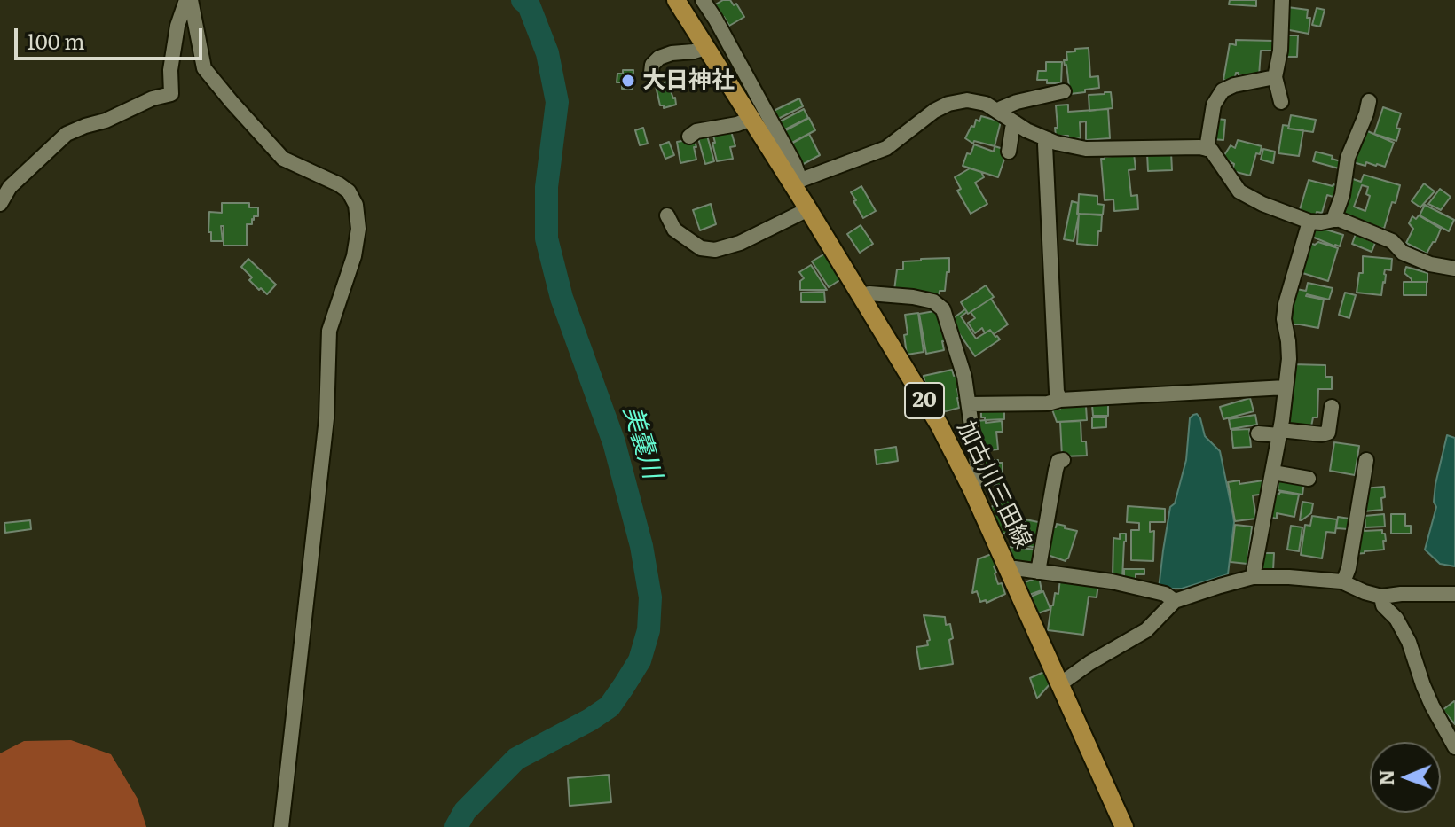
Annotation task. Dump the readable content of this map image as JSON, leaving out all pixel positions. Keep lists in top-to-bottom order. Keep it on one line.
{"streets":{"main road":["20","加古川三田線"]},"water":["美嚢川"],"places":["大日神社"],"scale_bar":"100 m","north":"left"}
